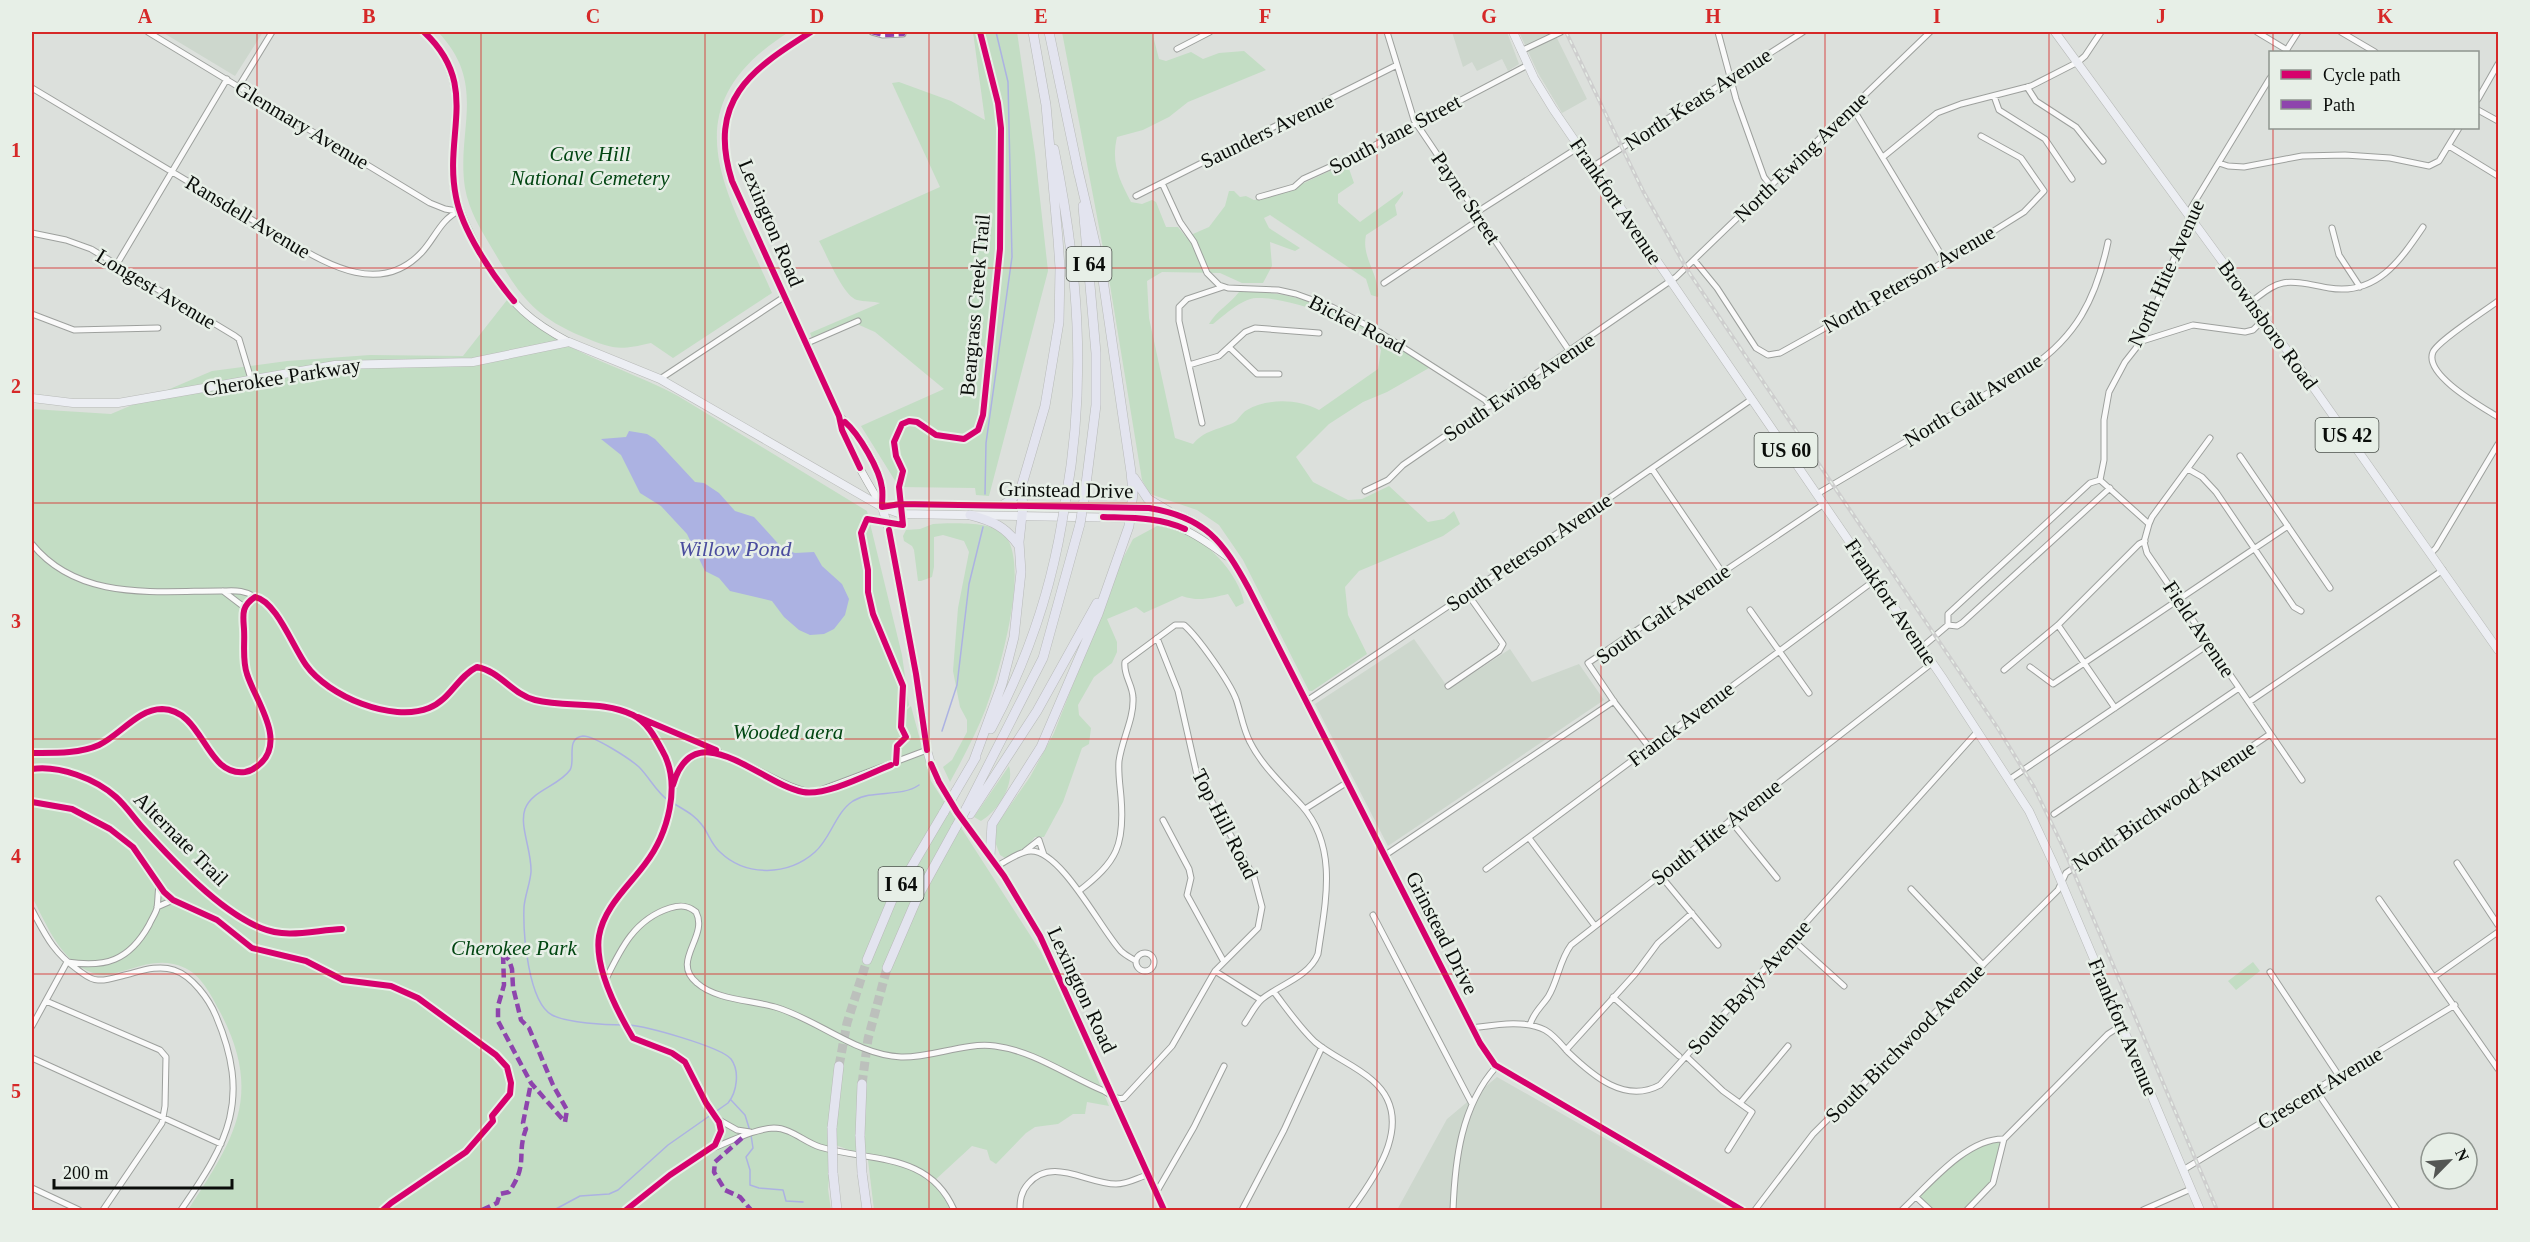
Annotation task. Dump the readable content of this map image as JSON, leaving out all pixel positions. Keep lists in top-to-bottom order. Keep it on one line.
{"streets":{"highway":["I 64"],"main road":["Frankfort Avenue","Lexington Road","Brownsboro Road","Cherokee Parkway","US 42","US 60","Grinstead Drive"],"street":["North Keats Avenue","Glenmary Avenue","Saunders Avenue","South Jane Street","North Ewing Avenue","Payne Street","Ransdell Avenue","North Hite Avenue","North Peterson Avenue","Longest Avenue","Bickel Road","South Ewing Avenue","North Galt Avenue","South Peterson Avenue","South Galt Avenue","Field Avenue","Franck Avenue","North Birchwood Avenue","Top Hill Road","South Hite Avenue","South Bayly Avenue","South Birchwood Avenue","Crescent Avenue"],"cycle path":["Beargrass Creek Trail","Alternate Trail"]},"crossings":[["North Keats Avenue","Frankfort Avenue"],["Glenmary Avenue","Ransdell Avenue"],["Glenmary Avenue","Grinstead Drive"],["Saunders Avenue","Payne Street"],["South Jane Street","Payne Street"],["South Jane Street","Frankfort Avenue"],["North Ewing Avenue","Frankfort Avenue"],["North Ewing Avenue","North Peterson Avenue"],["North Ewing Avenue","South Ewing Avenue"],["Payne Street","South Ewing Avenue"],["Frankfort Avenue","South Ewing Avenue"],["Frankfort Avenue","North Galt Avenue"],["Frankfort Avenue","South Peterson Avenue"],["Frankfort Avenue","South Galt Avenue"],["Frankfort Avenue","Franck Avenue"],["Frankfort Avenue","North Birchwood Avenue"],["Frankfort Avenue","South Hite Avenue"],["Frankfort Avenue","South Bayly Avenue"],["Frankfort Avenue","South Birchwood Avenue"],["Frankfort Avenue","Crescent Avenue"],["Ransdell Avenue","Grinstead Drive"],["Lexington Road","Grinstead Drive"],["Lexington Road","Top Hill Road"],["North Hite Avenue","Brownsboro Road"],["Longest Avenue","Cherokee Parkway"],["Bickel Road","South Ewing Avenue"],["Cherokee Parkway","Grinstead Drive"],["Grinstead Drive","South Peterson Avenue"],["Field Avenue","North Birchwood Avenue"],["North Birchwood Avenue","South Birchwood Avenue"],["South Hite Avenue","South Bayly Avenue"]],"water":["Willow Pond"],"parks":["Cave Hill National Cemetery","Wooded aera","Cherokee Park"],"legend":["Cycle path","Path"],"scale_bar":"200 m","north":"top right","grid":{"columns":["A","B","C","D","E","F","G","H","I","J","K"],"rows":["1","2","3","4","5"]}}
